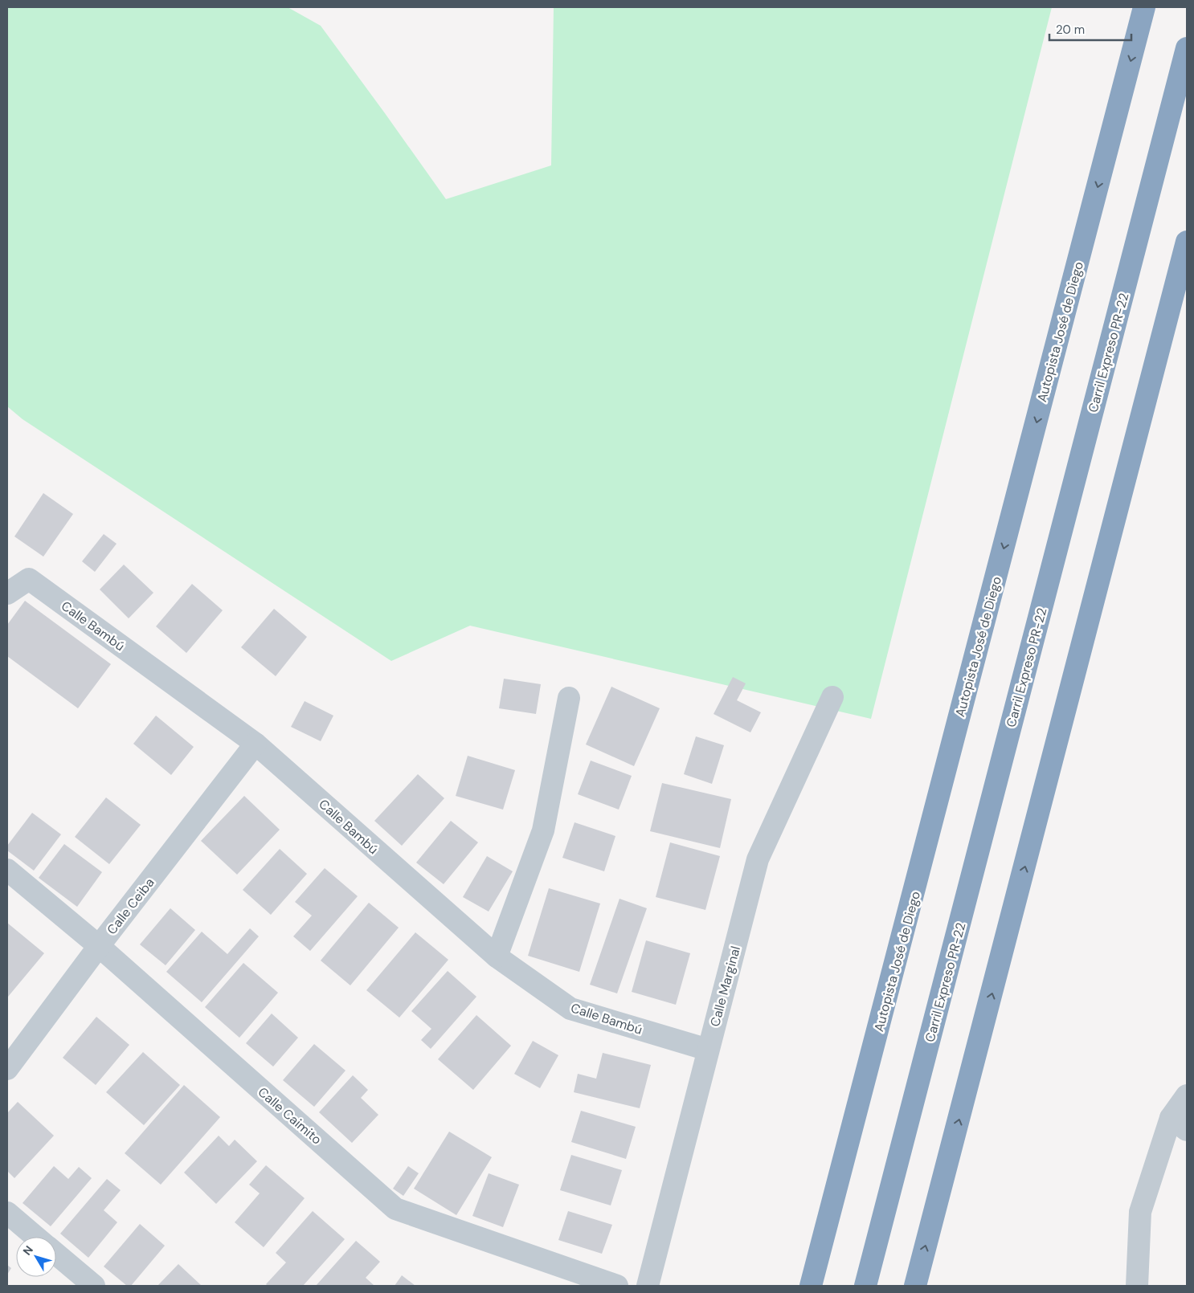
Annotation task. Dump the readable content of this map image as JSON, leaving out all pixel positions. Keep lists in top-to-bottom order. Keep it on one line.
{"streets":{"highway":["Autopista José de Diego","Carril Expreso PR-22"],"street":["Calle Bambú","Calle Ceiba","Calle Marginal","Calle Caimito"]},"crossings":[["Calle Bambú","Calle Ceiba"],["Calle Bambú","Calle Marginal"],["Calle Ceiba","Calle Caimito"]],"scale_bar":"20 m","north":"top left"}
